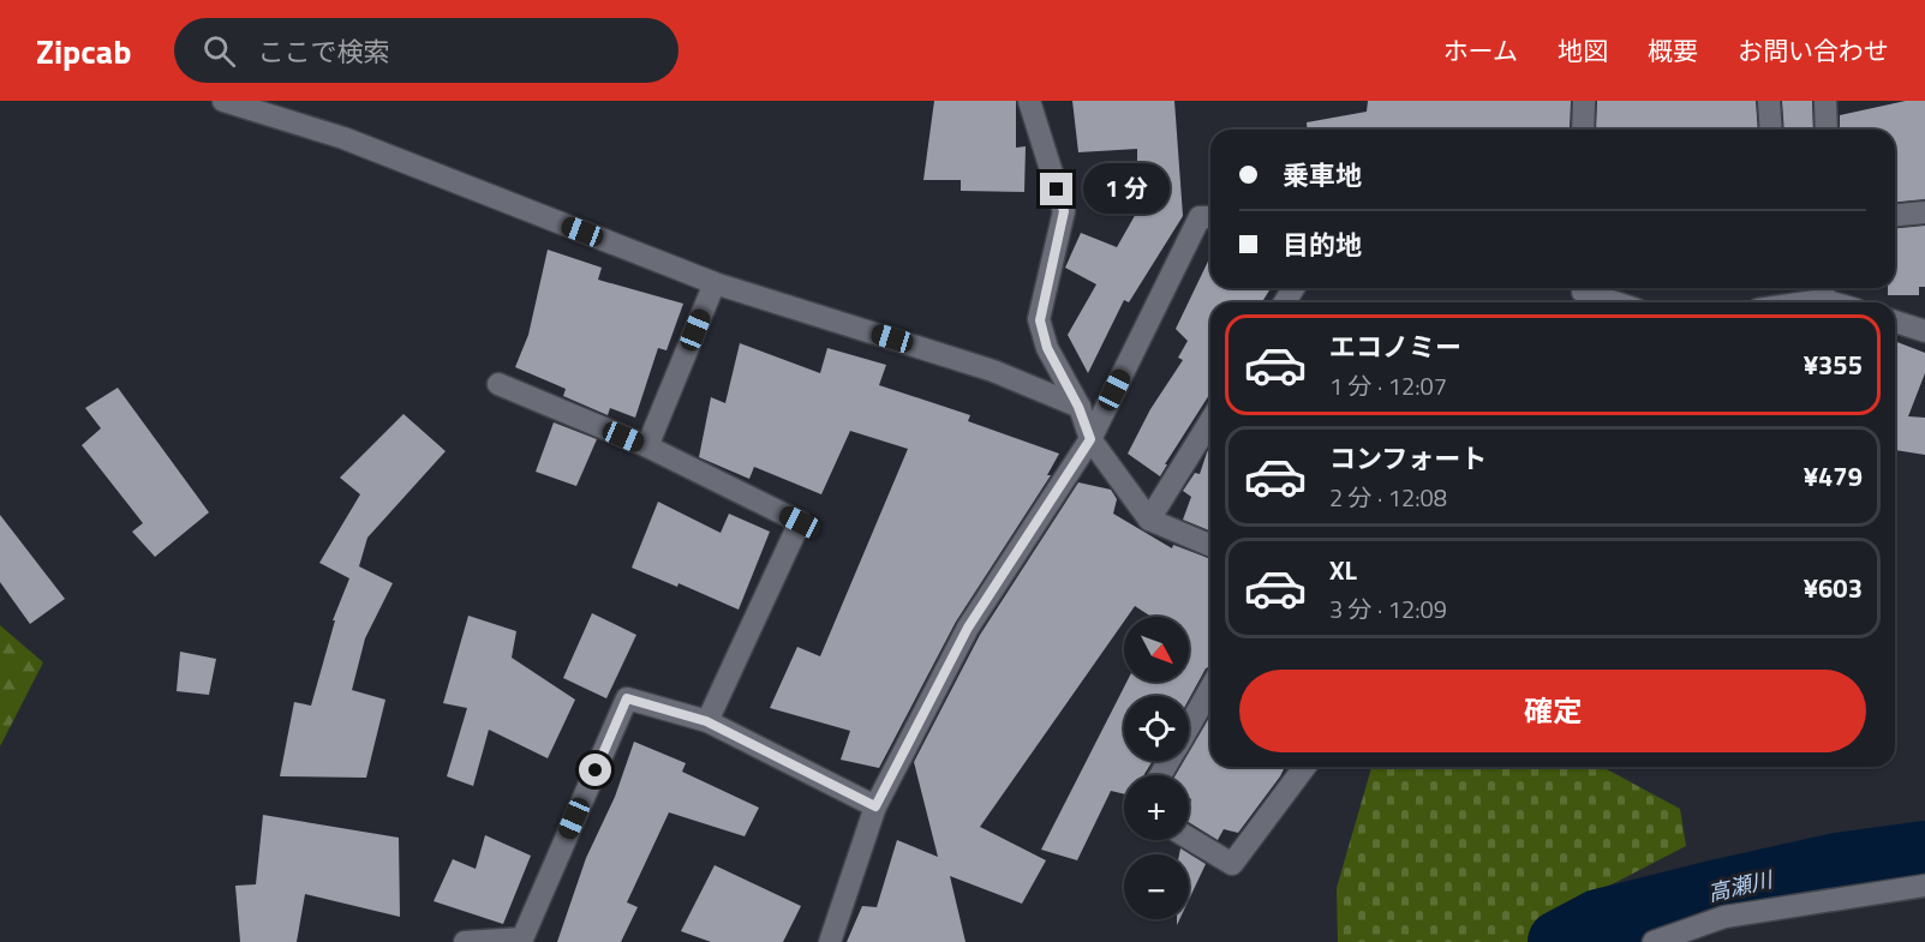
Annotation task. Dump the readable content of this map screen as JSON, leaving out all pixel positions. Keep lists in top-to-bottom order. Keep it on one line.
{"water":["高瀬川"],"north":"bottom right","page":{"header":"Zipcab","search":"ここで検索","nav":["ホーム","地図","概要","お問い合わせ"],"banner":["乗車地","目的地"],"bubble":"1 分","list":[{"name":"エコノミー","note":"1 分 · 12:07","value":"¥355"},{"name":"コンフォート","note":"2 分 · 12:08","value":"¥479"},{"name":"XL","note":"3 分 · 12:09","value":"¥603"}],"map_buttons":["+","−"],"buttons":"確定"}}
